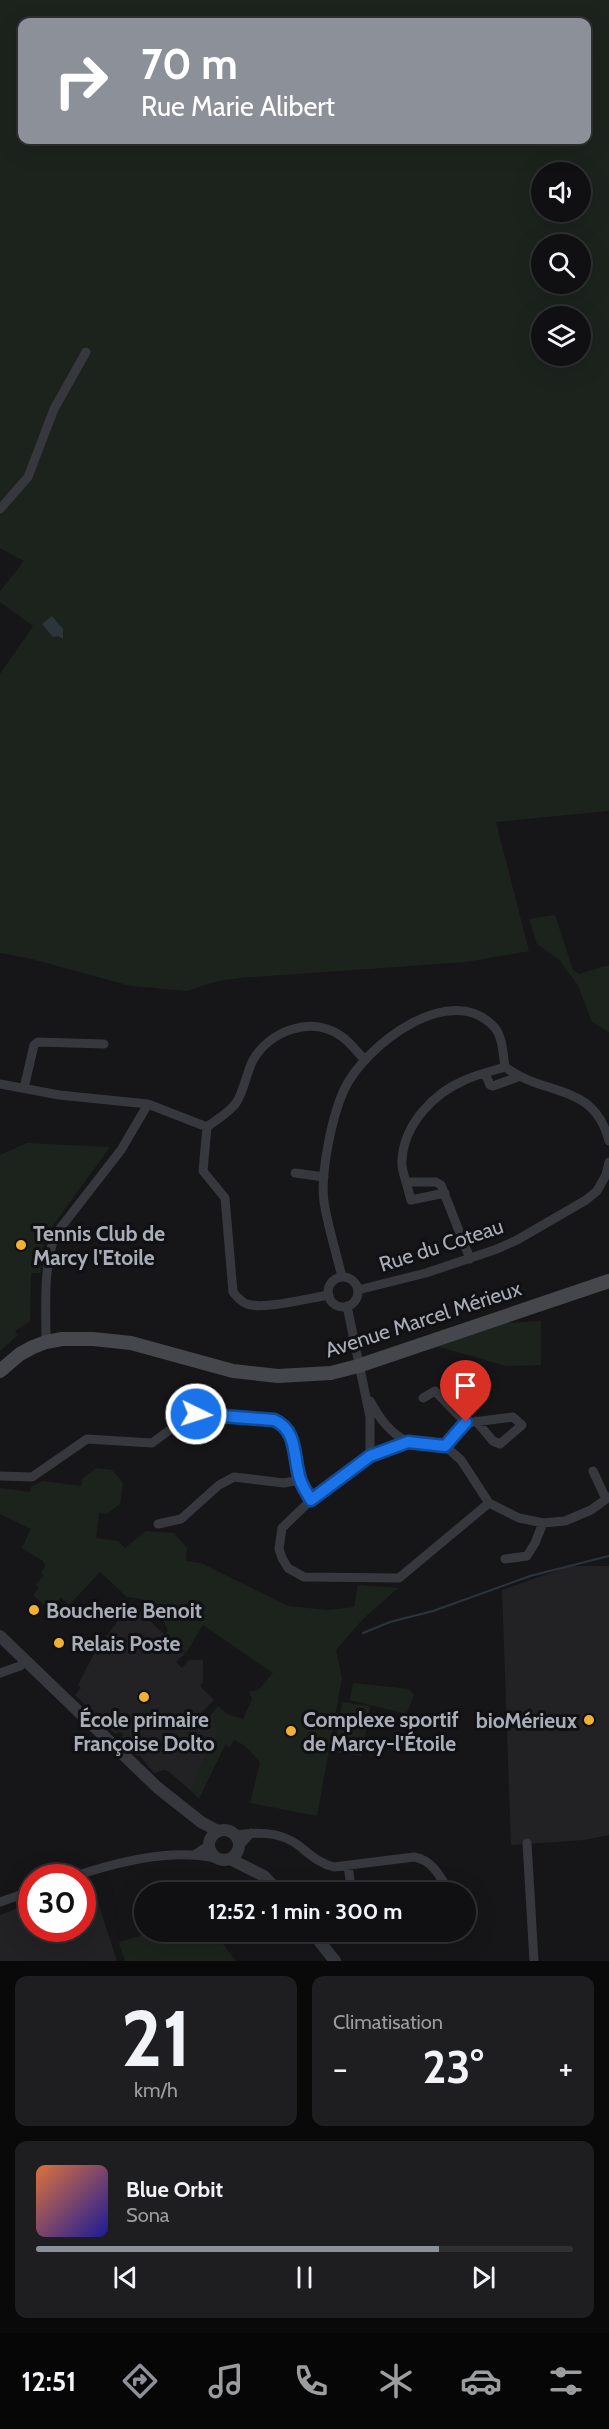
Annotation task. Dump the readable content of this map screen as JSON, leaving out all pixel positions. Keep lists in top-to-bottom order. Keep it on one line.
{"streets":{"main road":["Avenue Marcel Mérieux"],"street":["Rue du Coteau"]},"places":["Tennis Club de Marcy l'Etoile","Boucherie Benoit","Relais Poste","École primaire Françoise Dolto","bioMérieux","Complexe sportif de Marcy-l'Étoile"],"page":{"turn":["70 m","Rue Marie Alibert"],"limit":"30","trip":"12:52 · 1 min · 300 m","tile":[["21","km/h"],"Climatisation"],"heat":["−","23°","+"],"song":["Blue Orbit","Sona"],"tabs":"12:51"}}
